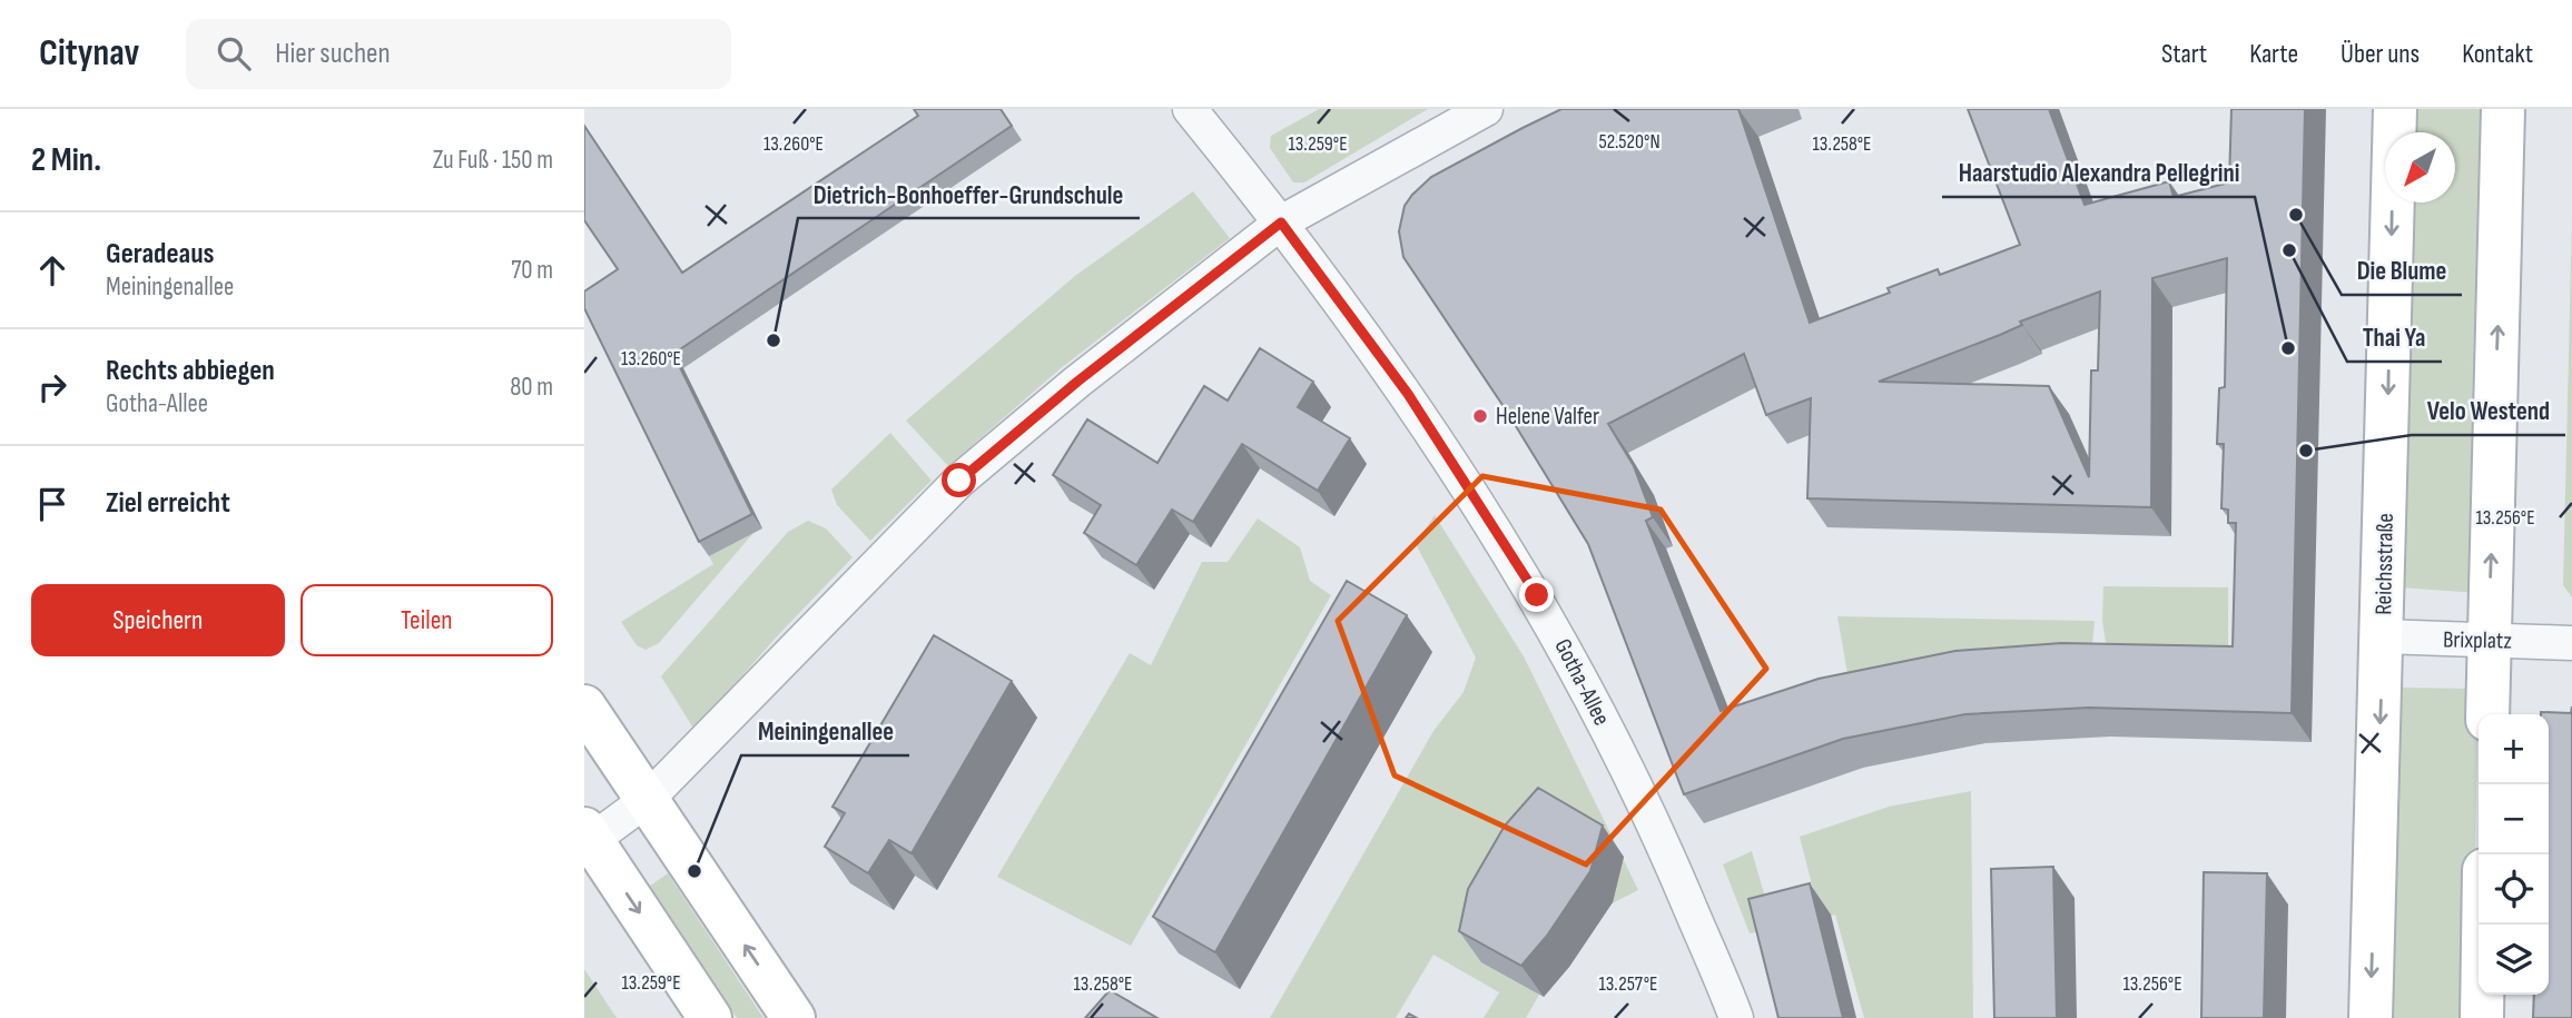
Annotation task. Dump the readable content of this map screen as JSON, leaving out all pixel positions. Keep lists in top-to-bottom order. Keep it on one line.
{"streets":{"main road":["Reichsstraße"],"street":["Brixplatz","Gotha-Allee"]},"crossings":[["Reichsstraße","Brixplatz"]],"places":["Die Blume","Thai Ya","Dietrich-Bonhoeffer-Grundschule","Haarstudio Alexandra Pellegrini","Helene Valfer","Velo Westend","Meiningenallee"],"north":"bottom left","page":{"header":"Citynav","search":"Hier suchen","nav":["Start","Karte","Über uns","Kontakt"],"heading":["2 Min.","Zu Fuß · 150 m"],"list":[["Geradeaus","Meiningenallee","70 m"],["Rechts abbiegen","Gotha-Allee","80 m"],"Ziel erreicht"],"buttons":["Speichern","Teilen"],"map_buttons":["+","−"]},"coordinates":["52.520°N","13.260°E","13.259°E","13.258°E","13.256°E","13.257°E"]}
